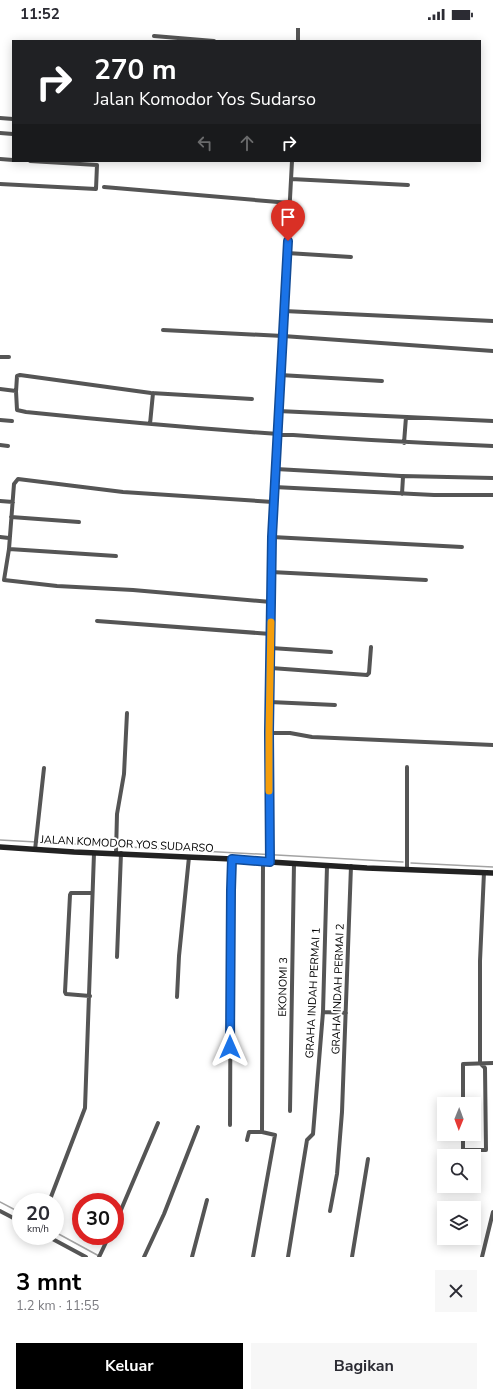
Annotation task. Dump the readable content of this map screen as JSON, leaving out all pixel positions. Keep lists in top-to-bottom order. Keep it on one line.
{"streets":{"street":["JALAN KOMODOR YOS SUDARSO","EKONOMI 3","GRAHA INDAH PERMAI 2","GRAHA INDAH PERMAI 1"]},"crossings":[["JALAN KOMODOR YOS SUDARSO","EKONOMI 3"],["JALAN KOMODOR YOS SUDARSO","GRAHA INDAH PERMAI 2"],["JALAN KOMODOR YOS SUDARSO","GRAHA INDAH PERMAI 1"]],"north":"bottom","page":{"status":"11:52","turn":["270 m","Jalan Komodor Yos Sudarso"],"speed":"20 km/h","limit":"30","heading":["3 mnt","1.2 km · 11:55"],"buttons":["Keluar","Bagikan"]}}
